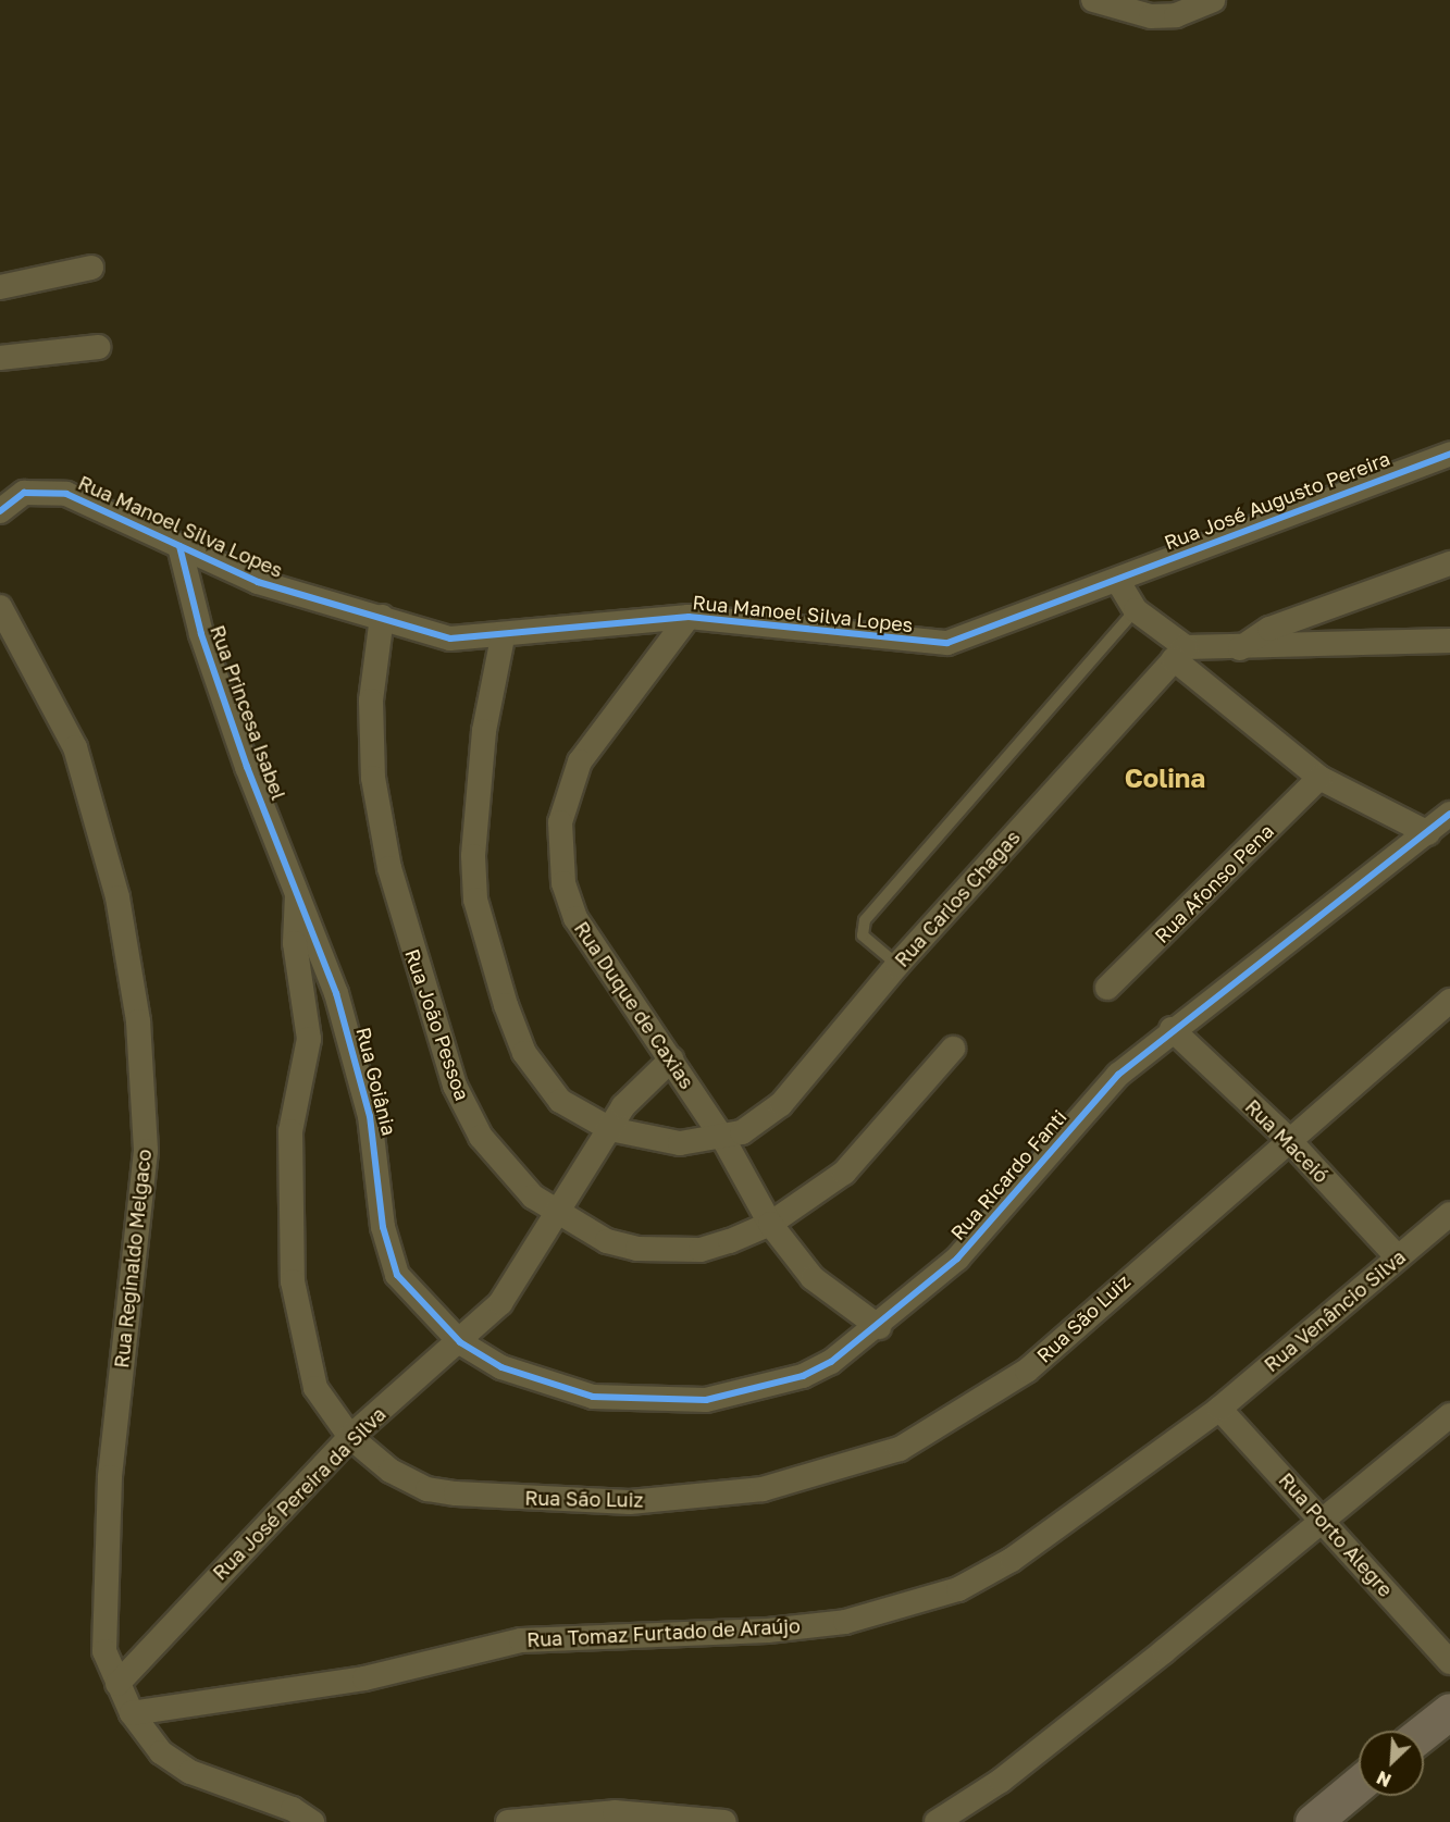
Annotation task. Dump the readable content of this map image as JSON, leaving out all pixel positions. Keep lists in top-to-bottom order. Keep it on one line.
{"streets":{"street":["Rua José Augusto Pereira","Rua Manoel Silva Lopes","Rua Princesa Isabel","Rua Afonso Pena","Rua Carlos Chagas","Rua Duque de Caxias","Rua João Pessoa","Rua Goiânia","Rua Maceió","Rua Ricardo Fanti","Rua Reginaldo Melgaco","Rua Venâncio Silva","Rua São Luiz","Rua José Pereira da Silva","Rua Porto Alegre","Rua Tomaz Furtado de Araújo"]},"crossings":[["Rua José Augusto Pereira","Rua Manoel Silva Lopes"],["Rua Manoel Silva Lopes","Rua Princesa Isabel"],["Rua Manoel Silva Lopes","Rua Duque de Caxias"],["Rua Manoel Silva Lopes","Rua João Pessoa"],["Rua Princesa Isabel","Rua Goiânia"],["Rua Princesa Isabel","Rua São Luiz"],["Rua Carlos Chagas","Rua Duque de Caxias"],["Rua Duque de Caxias","Rua João Pessoa"],["Rua Duque de Caxias","Rua Ricardo Fanti"],["Rua Duque de Caxias","Rua José Pereira da Silva"],["Rua João Pessoa","Rua José Pereira da Silva"],["Rua Goiânia","Rua Ricardo Fanti"],["Rua Goiânia","Rua São Luiz"],["Rua Goiânia","Rua José Pereira da Silva"],["Rua Maceió","Rua Ricardo Fanti"],["Rua Maceió","Rua Venâncio Silva"],["Rua Maceió","Rua São Luiz"],["Rua Ricardo Fanti","Rua José Pereira da Silva"],["Rua Reginaldo Melgaco","Rua José Pereira da Silva"],["Rua Reginaldo Melgaco","Rua Tomaz Furtado de Araújo"],["Rua Venâncio Silva","Rua Porto Alegre"],["Rua Venâncio Silva","Rua Tomaz Furtado de Araújo"],["Rua São Luiz","Rua José Pereira da Silva"],["Rua Porto Alegre","Rua Tomaz Furtado de Araújo"]],"districts":["Colina"],"north":"bottom left"}
